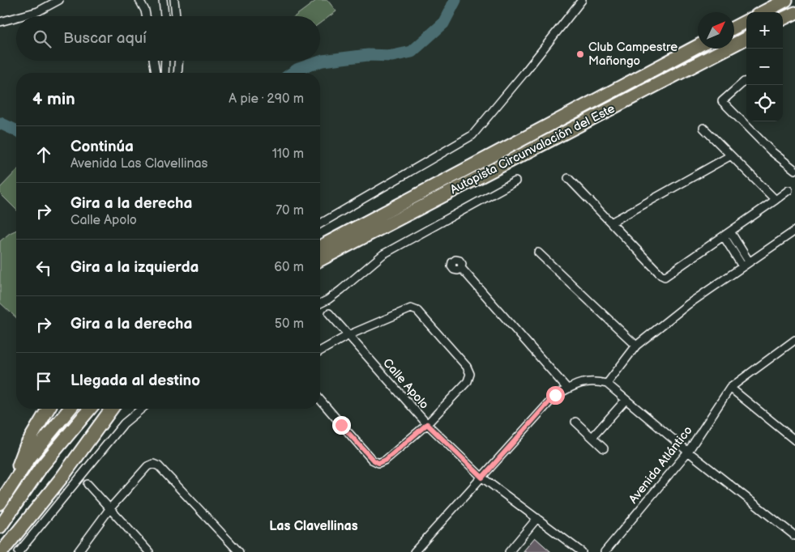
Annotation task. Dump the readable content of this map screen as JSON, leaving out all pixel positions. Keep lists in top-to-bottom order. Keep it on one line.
{"streets":{"highway":["Autopista Circunvalación del Este"],"street":["Calle Apolo","Avenida Atlántico"]},"districts":["Las Clavellinas"],"places":["Club Campestre Mañongo"],"north":"top right","page":{"map_buttons":["+","−"],"search":"Buscar aquí","heading":["4 min","A pie · 290 m"],"list":[["Continúa","Avenida Las Clavellinas","110 m"],["Gira a la derecha","Calle Apolo","70 m"],["Gira a la izquierda","60 m"],["Gira a la derecha","50 m"],"Llegada al destino"]}}
